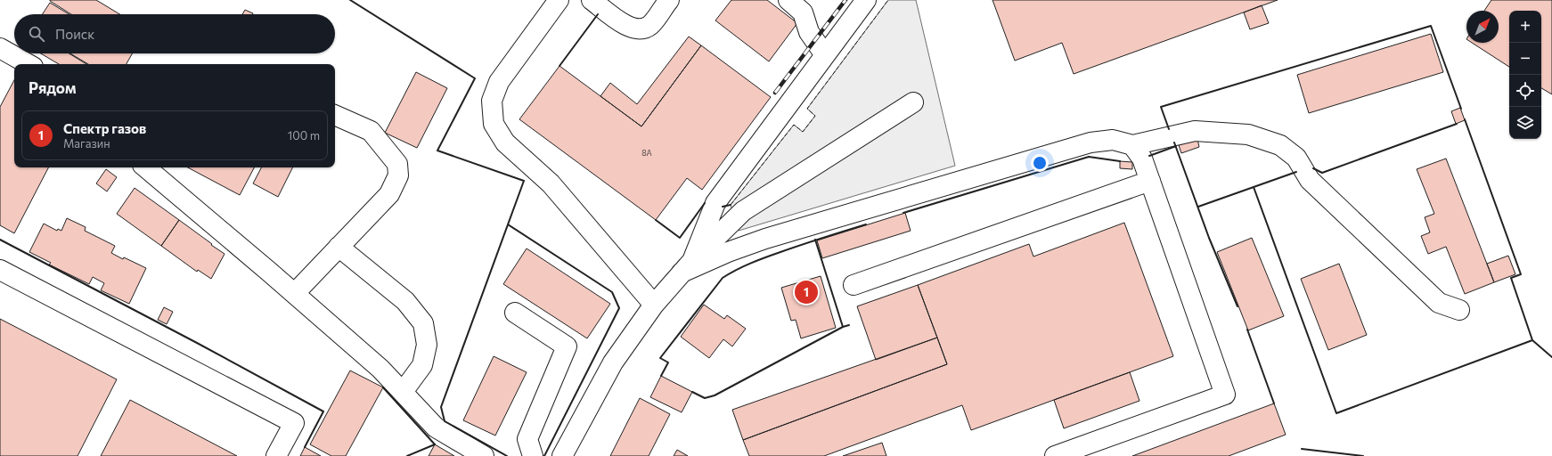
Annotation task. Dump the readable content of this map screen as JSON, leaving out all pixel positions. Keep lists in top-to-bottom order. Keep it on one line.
{"house_numbers":["8А"],"north":"top right","page":{"map_buttons":["+","−"],"search":"Поиск","heading":"Рядом","list":[{"mark":"1","name":"Спектр газов","note":"Магазин","value":"100 m"}],"pins":"1"}}
